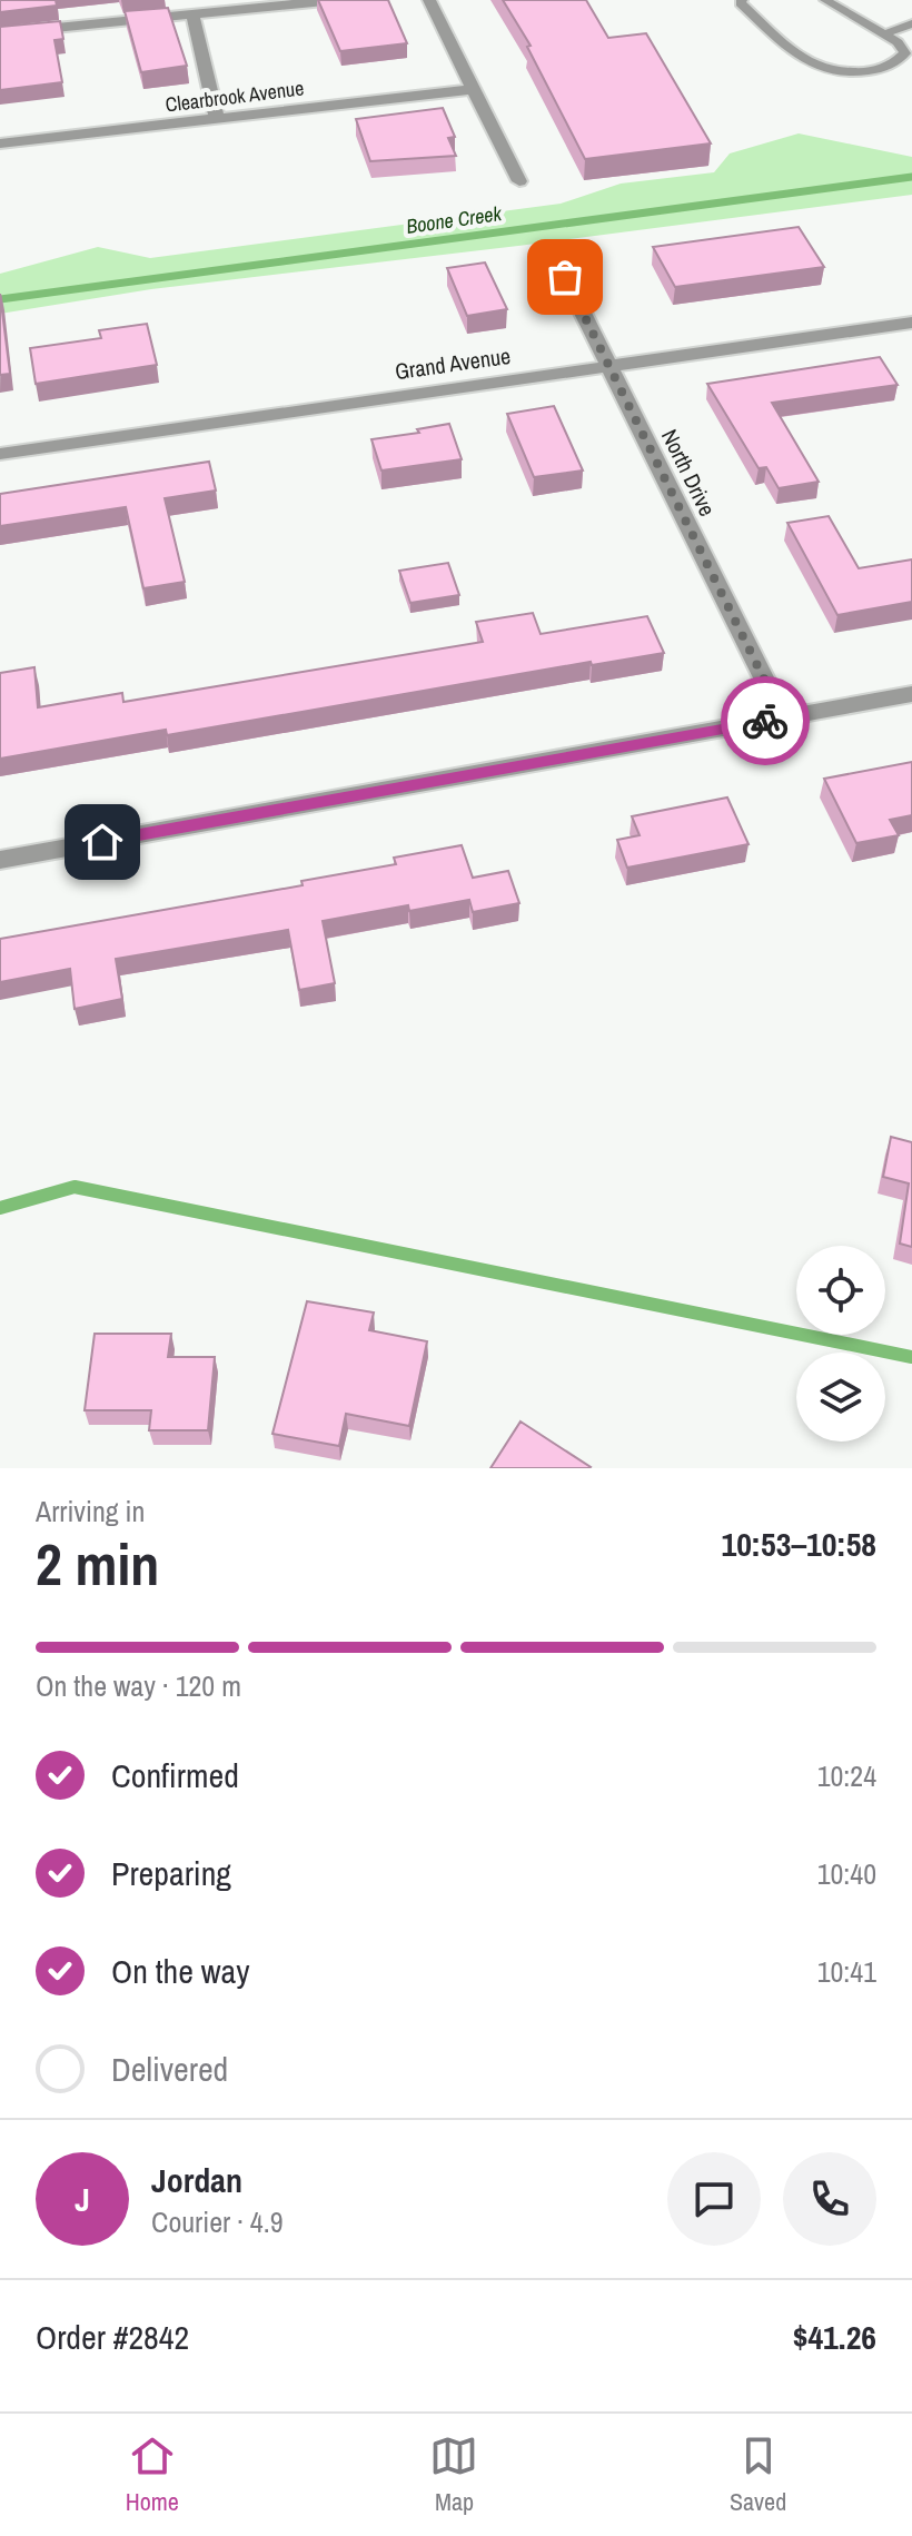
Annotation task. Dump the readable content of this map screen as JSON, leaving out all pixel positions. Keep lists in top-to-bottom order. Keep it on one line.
{"streets":{"street":["Clearbrook Avenue","Grand Avenue","North Drive"]},"crossings":[["Grand Avenue","North Drive"]],"water":["Boone Creek"],"page":{"heading":["2 min","Arriving in","10:53–10:58"],"panel":["Jordan","Courier · 4.9","Order #2842","$41.26"],"bar":"On the way · 120 m","list":[["Confirmed","10:24"],["Preparing","10:40"],["On the way","10:41"],"Delivered"],"round":"J","tabs":["Home","Map","Saved"]}}
